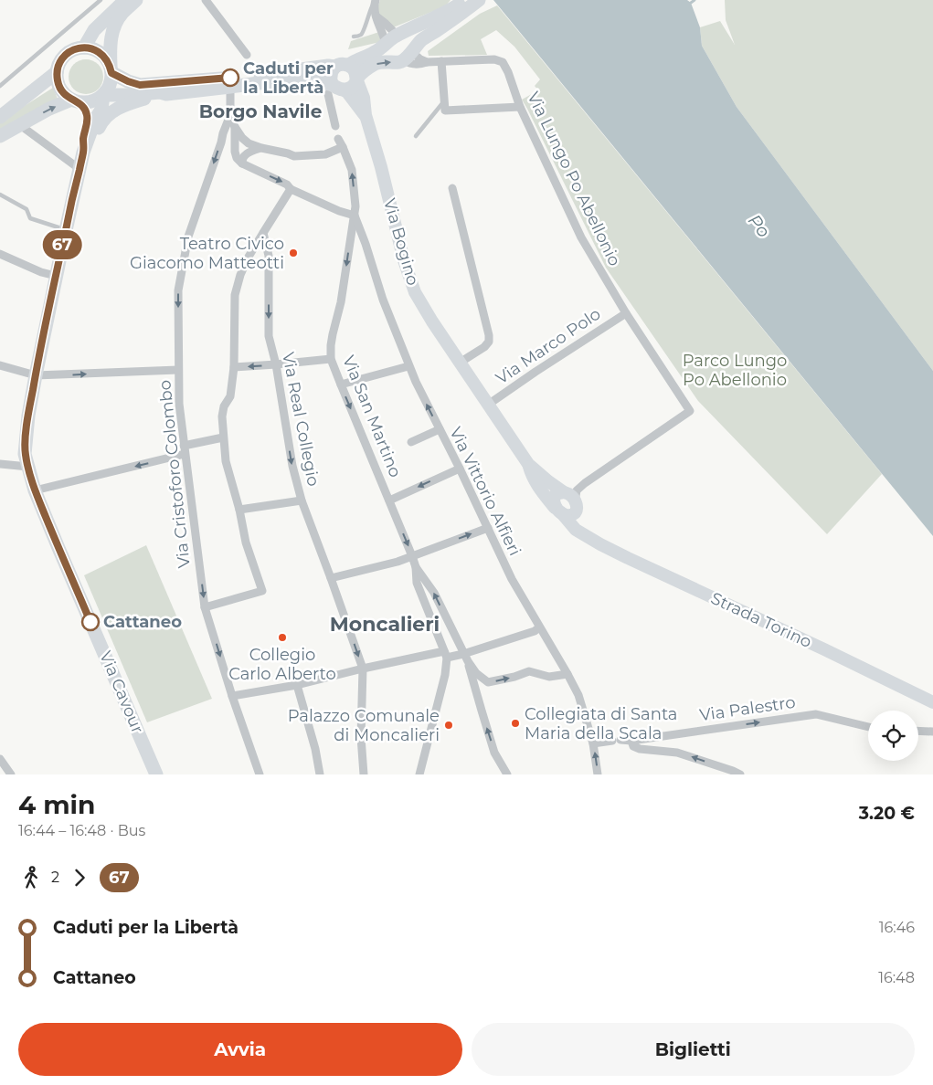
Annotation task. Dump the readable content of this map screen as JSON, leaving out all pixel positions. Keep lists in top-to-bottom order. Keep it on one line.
{"streets":{"main road":["Via Bogino","Strada Torino","Via Cavour"],"street":["Via Lungo Po Abellonio","Via Marco Polo","Via San Martino","Via Real Collegio","Via Cristoforo Colombo","Via Vittorio Alfieri","Via Palestro"]},"crossings":[["Via Lungo Po Abellonio","Via Marco Polo"],["Via Lungo Po Abellonio","Strada Torino"],["Via Bogino","Via Marco Polo"],["Via Bogino","Strada Torino"],["Via Marco Polo","Strada Torino"],["Via San Martino","Via Vittorio Alfieri"]],"districts":["Borgo Navile","Moncalieri"],"water":["Po"],"parks":["Parco Lungo Po Abellonio"],"places":["Caduti per la Libertà","Teatro Civico Giacomo Matteotti","Cattaneo","Collegio Carlo Alberto","Collegiata di Santa Maria della Scala","Palazzo Comunale di Moncalieri"],"lines":["bus line 67"],"page":{"on_map":"67","heading":["4 min","16:44 – 16:48 · Bus","3.20 €"],"legs":["2","67"],"list":[{"name":"Caduti per la Libertà","value":"16:46"},{"name":"Cattaneo","value":"16:48"}],"buttons":["Avvia","Biglietti"]}}
